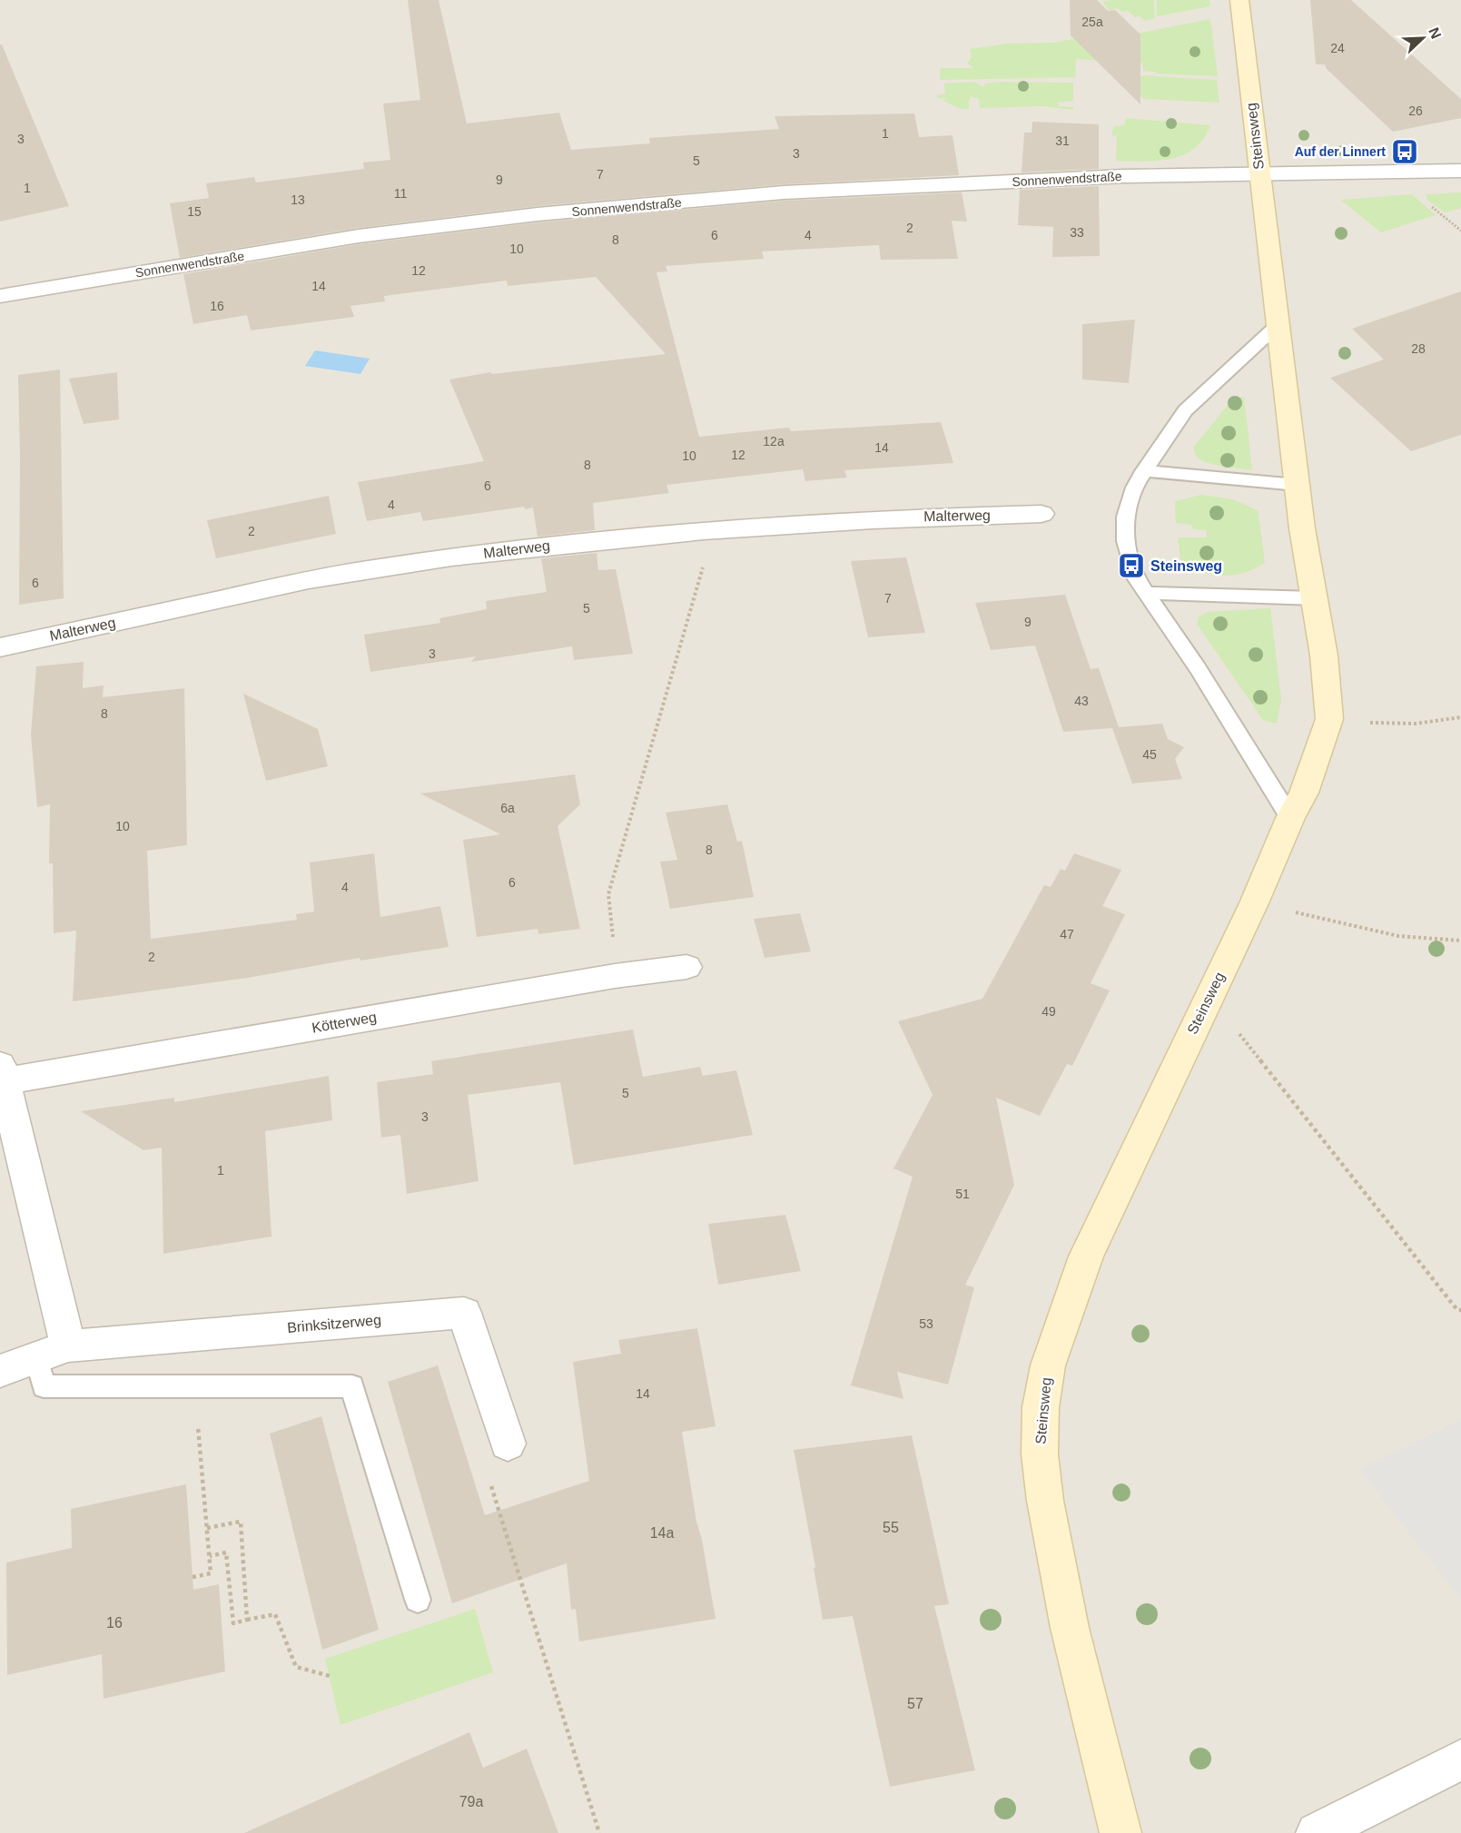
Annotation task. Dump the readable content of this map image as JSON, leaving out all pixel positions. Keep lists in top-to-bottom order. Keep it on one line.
{"streets":{"main road":["Steinsweg"],"street":["Sonnenwendstraße","Malterweg","Kötterweg","Brinksitzerweg"]},"crossings":[["Steinsweg","Sonnenwendstraße"]],"places":{"bus stop":["Auf der Linnert","Steinsweg"]},"house_numbers":["25a","24","26","1","3","31","3","5","7","9","1","11","13","15","2","33","6","4","8","10","12","14","16","28","12a","14","12","10","8","6","4","2","6","7","5","9","3","43","8","45","6a","10","8","6","4","47","2","49","5","3","1","51","53","14","55","14a","16","57","79a"],"north":"top right"}
